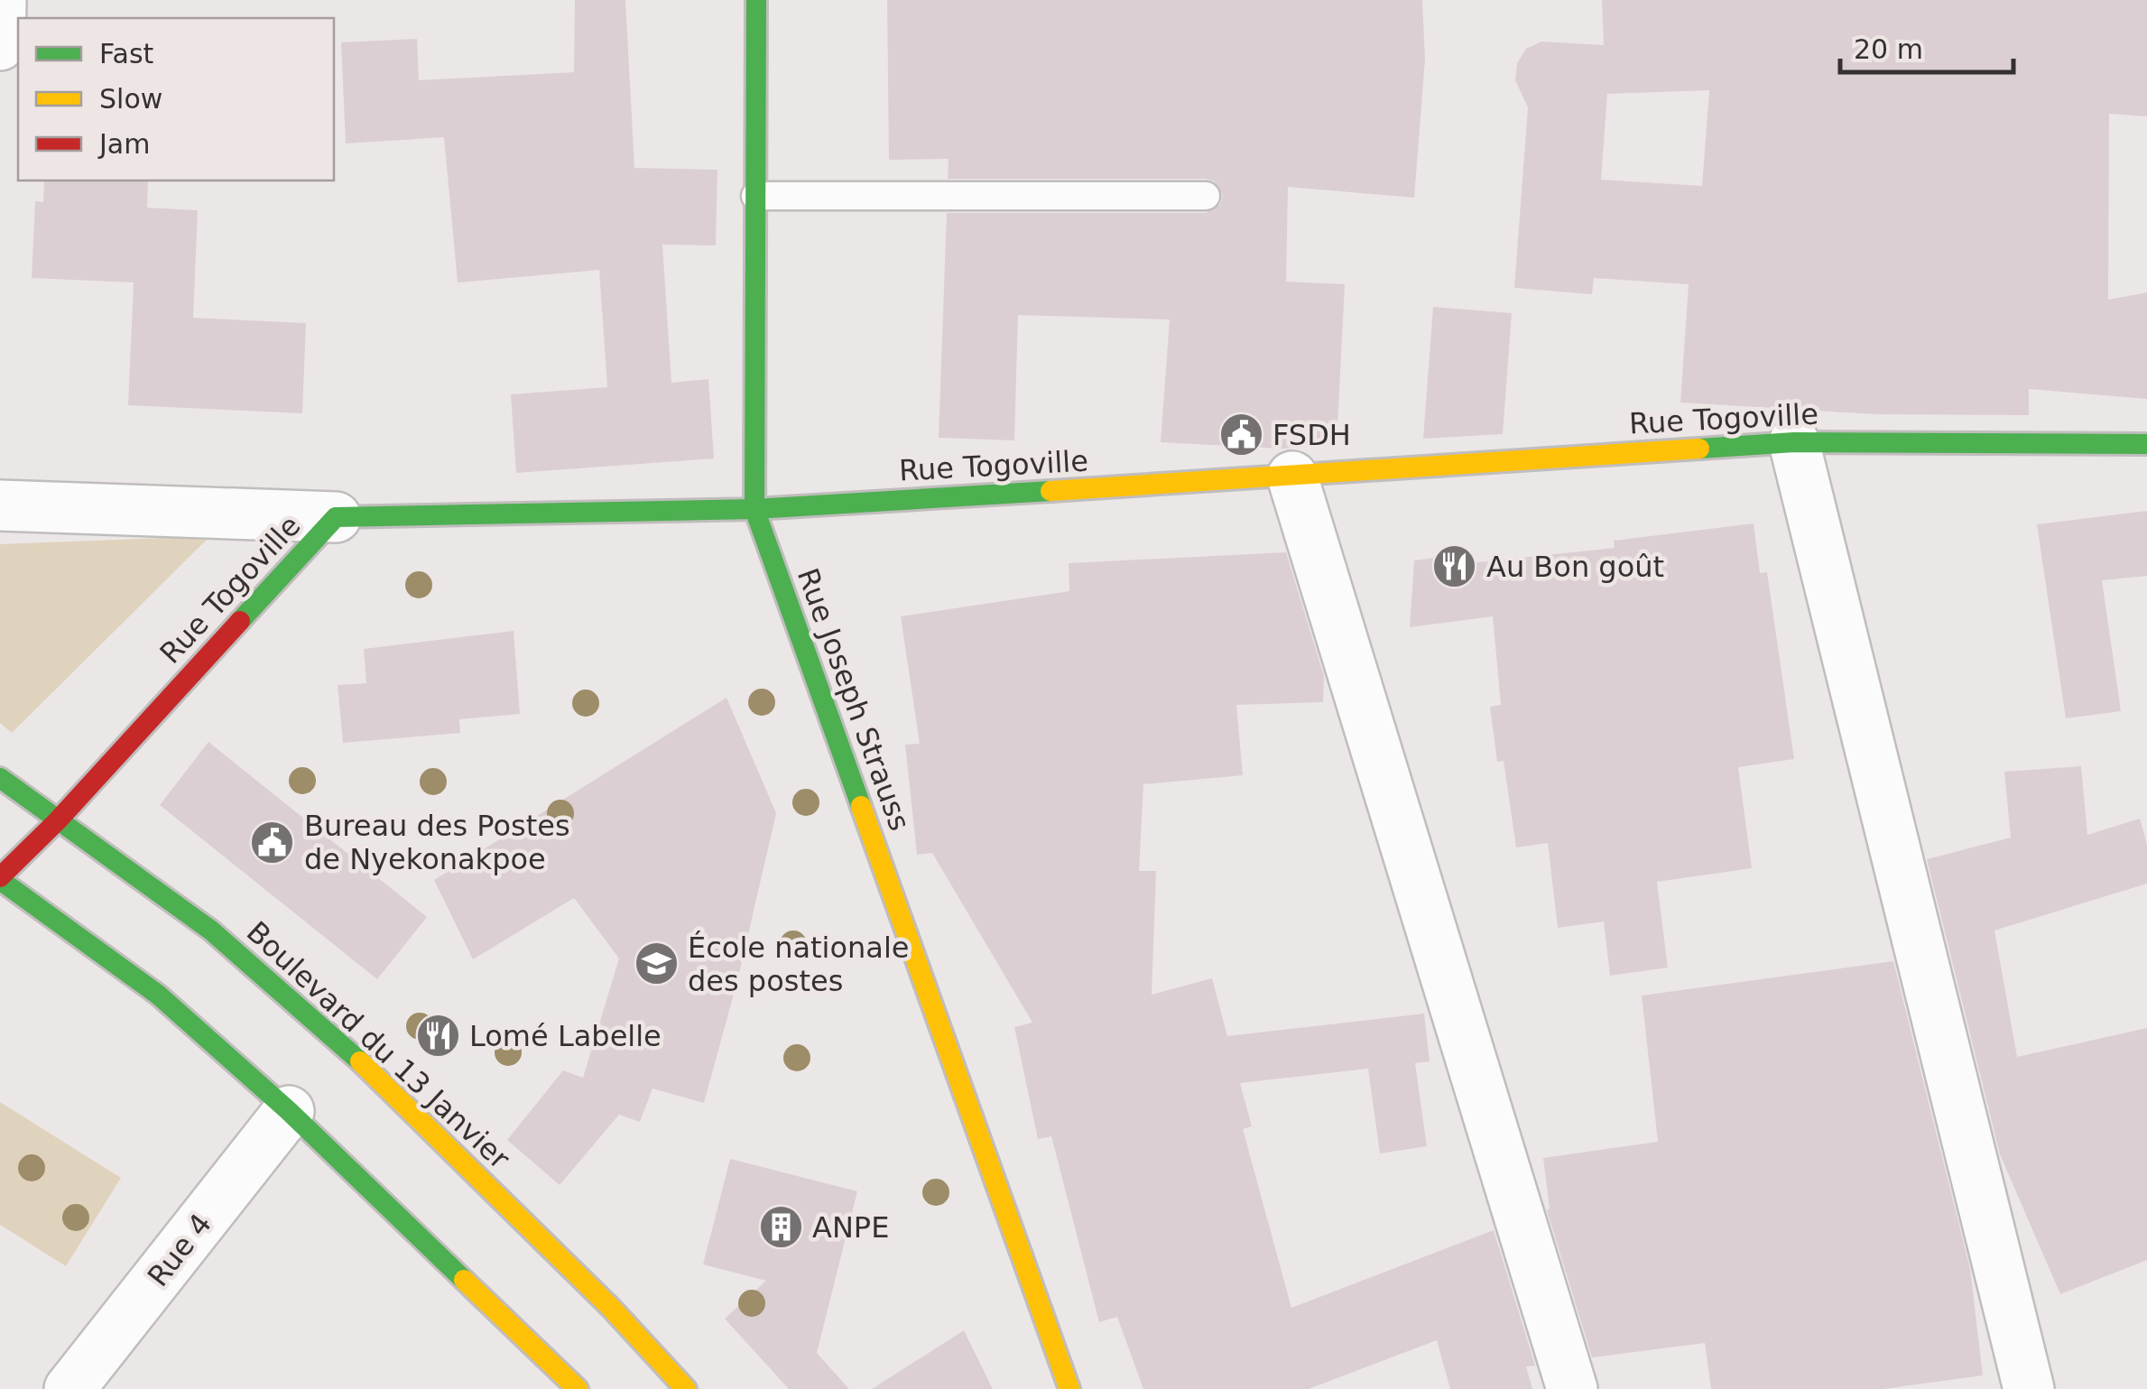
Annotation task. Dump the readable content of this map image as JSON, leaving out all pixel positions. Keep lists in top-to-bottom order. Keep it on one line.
{"streets":{"main road":["Rue Togoville","Rue Joseph Strauss","Boulevard du 13 Janvier"],"street":["Rue 4"]},"crossings":[["Rue Togoville","Rue Joseph Strauss"],["Rue Togoville","Boulevard du 13 Janvier"]],"places":{"public building":["FSDH","Bureau des Postes de Nyekonakpoe"],"restaurant":["Au Bon goût","Lomé Labelle"],"school or university":["École nationale des postes"],"building":["ANPE"]},"legend":["Fast","Slow","Jam"],"scale_bar":"20 m"}
